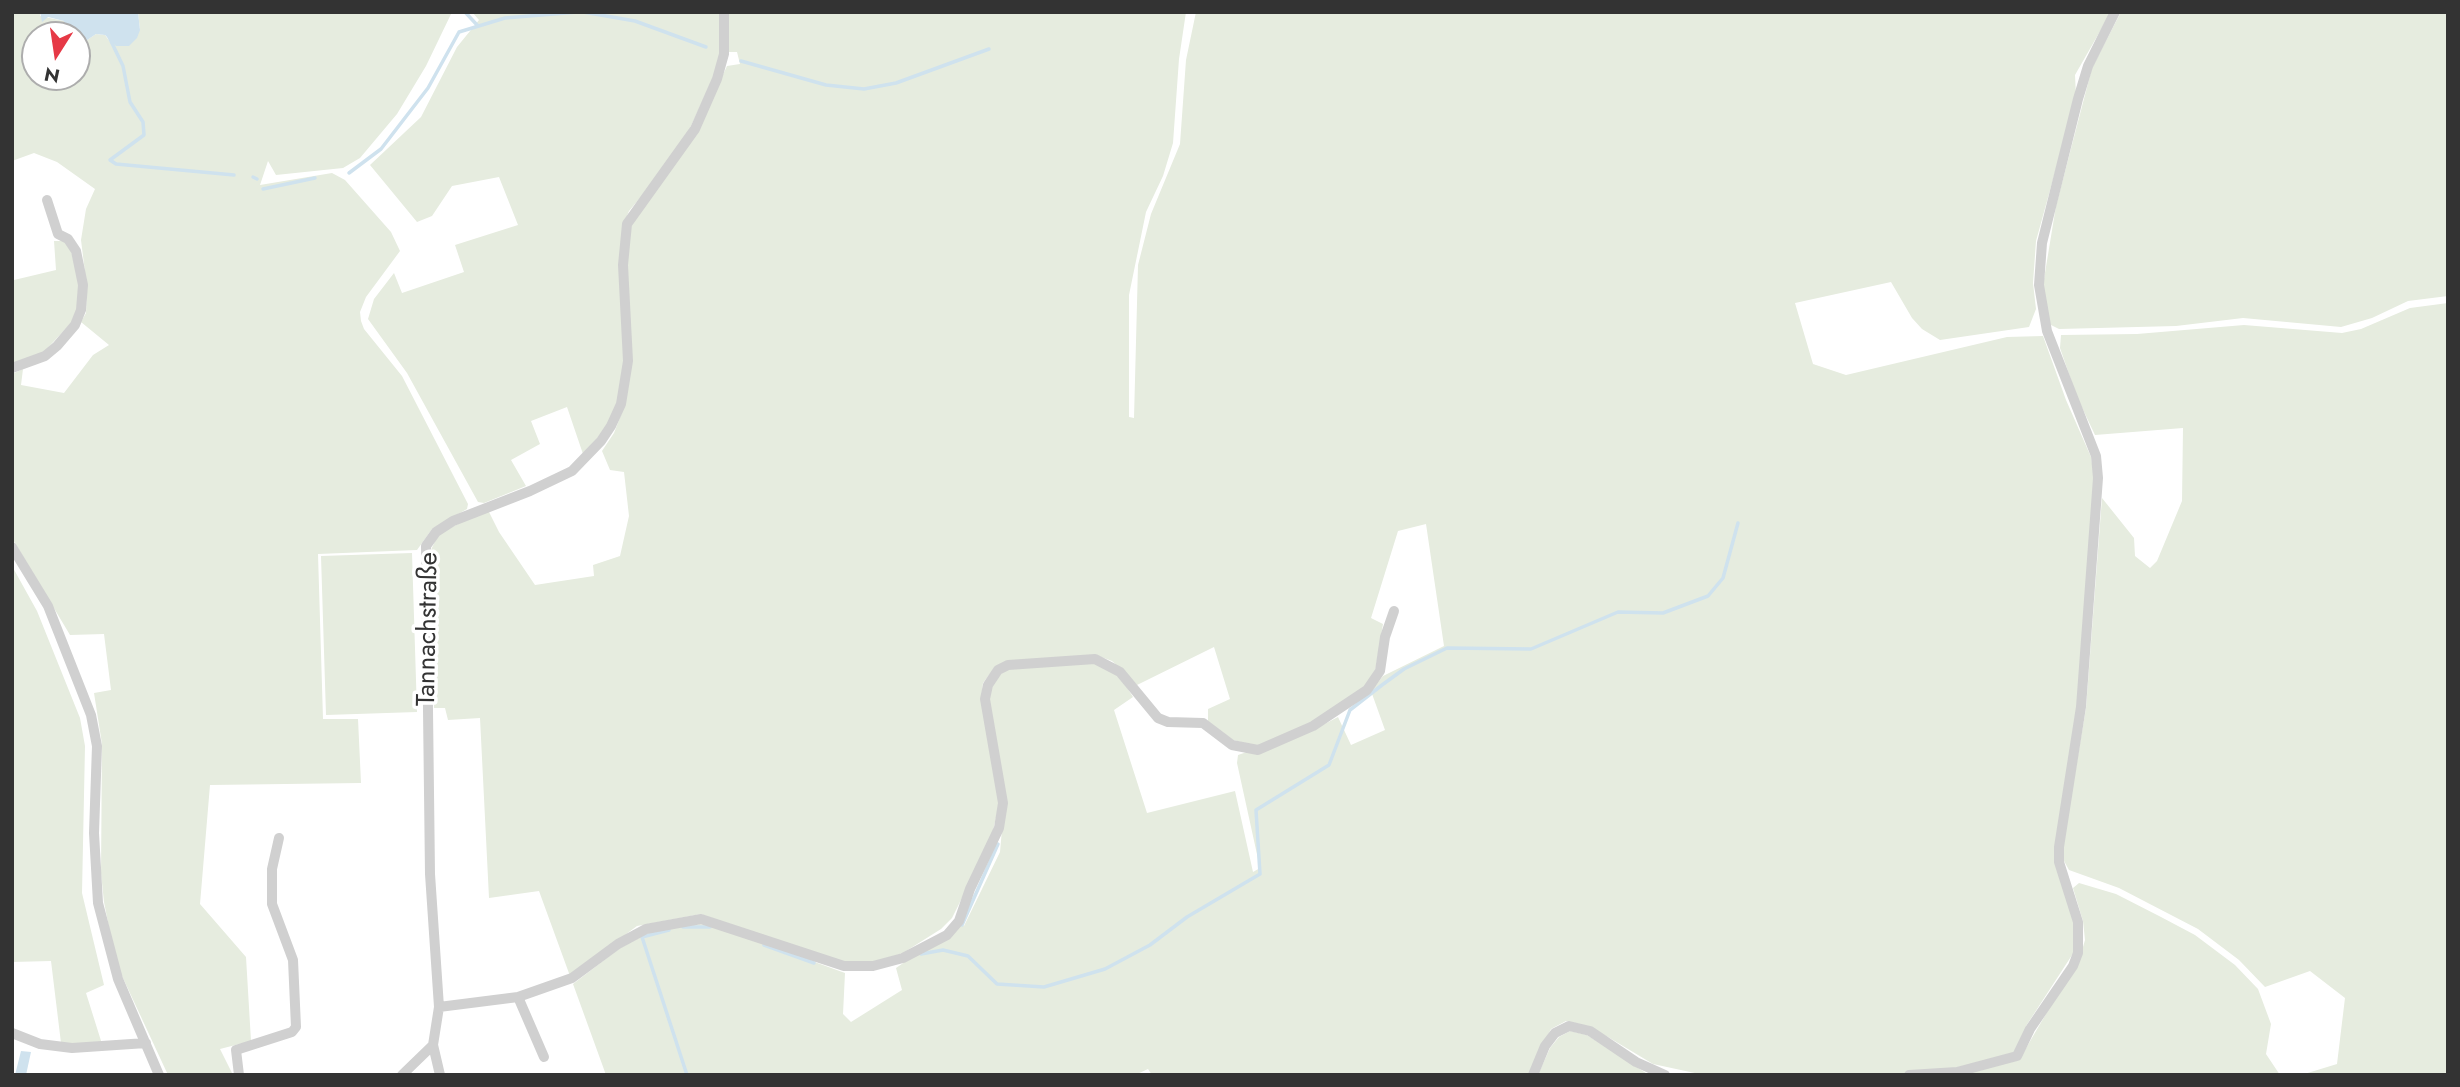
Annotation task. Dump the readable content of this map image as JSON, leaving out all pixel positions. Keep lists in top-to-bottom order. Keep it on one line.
{"streets":{"street":["Tannachstraße"]},"north":"bottom"}
